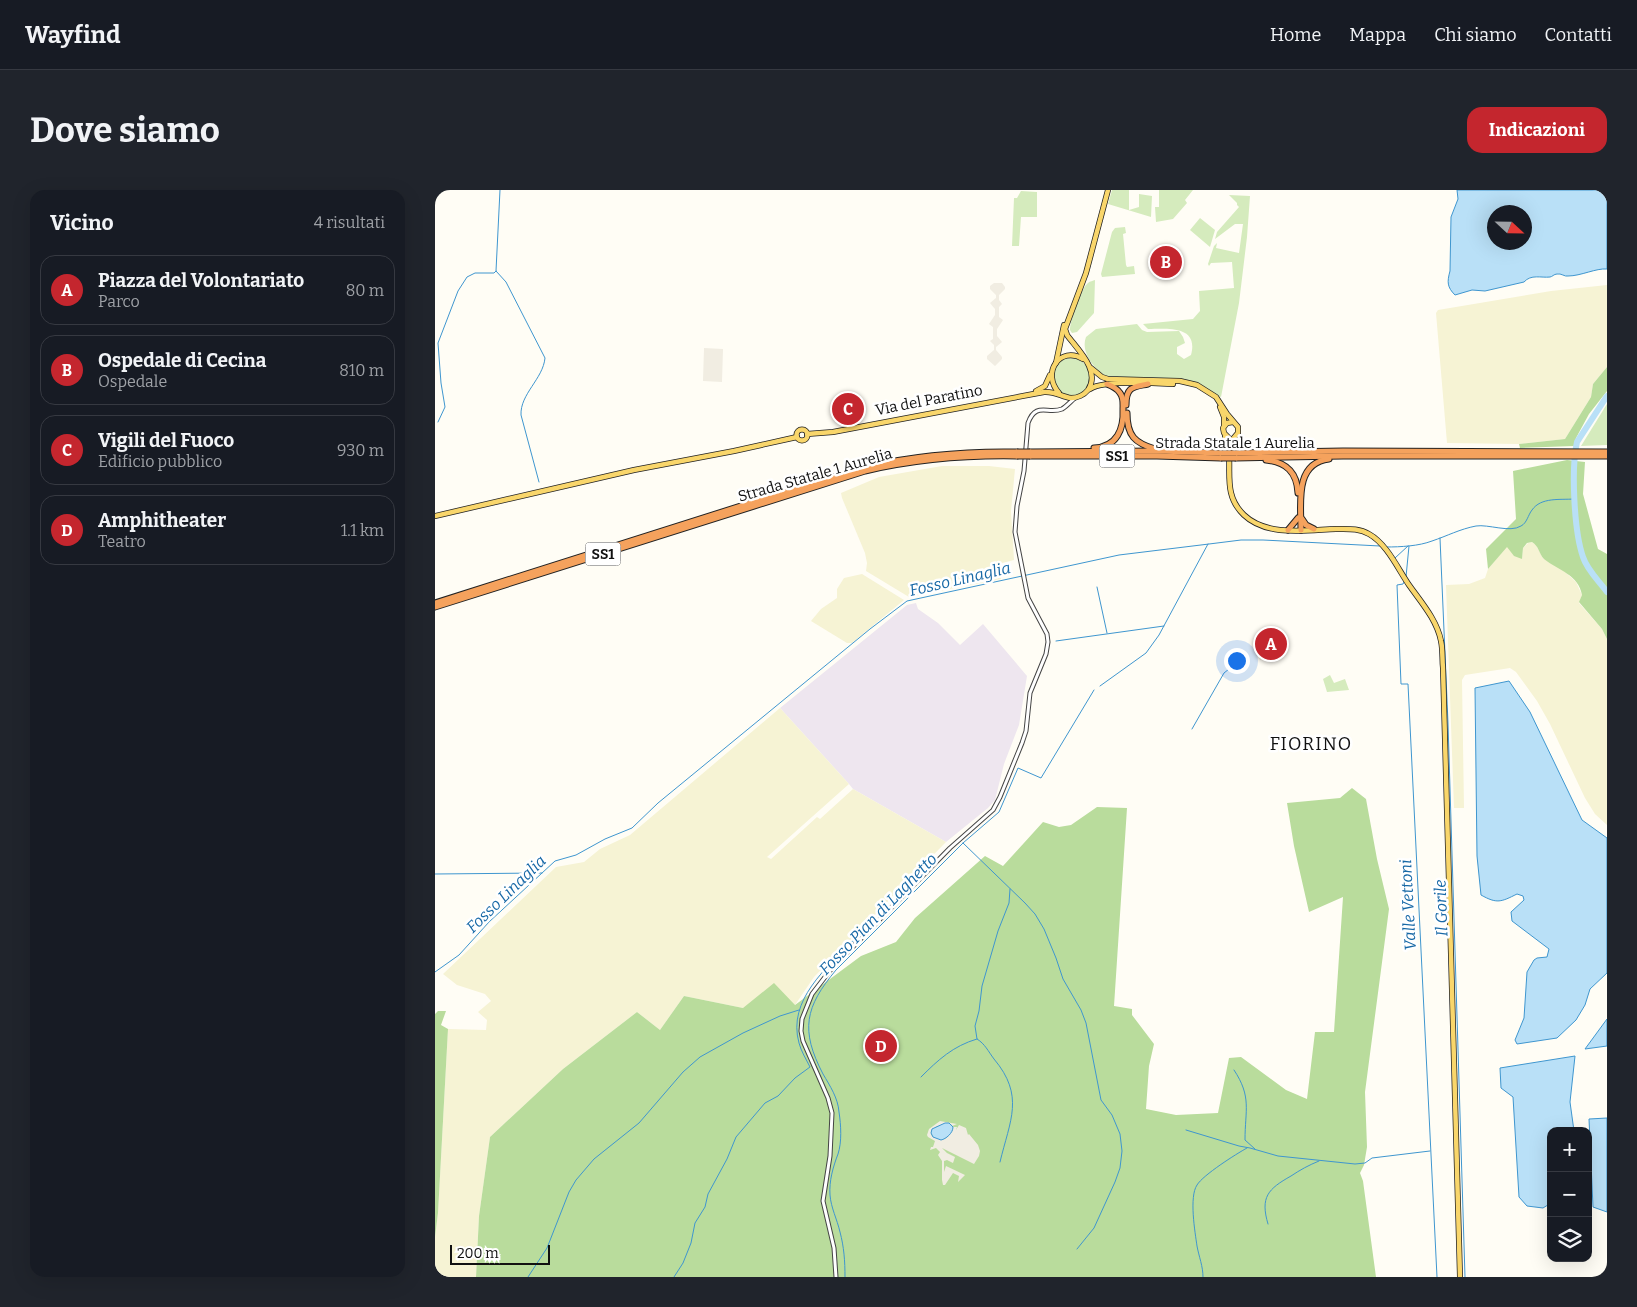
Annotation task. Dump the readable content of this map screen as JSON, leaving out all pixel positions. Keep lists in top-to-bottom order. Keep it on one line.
{"streets":{"highway":["Strada Statale 1 Aurelia","SS1"],"main road":["Via del Paratino"]},"districts":["FIORINO"],"water":["Fosso Linaglia","Valle Vettoni","Il Gorile","Fosso Pian di Laghetto"],"scale_bar":"200 m","north":"right","page":{"header":"Wayfind","nav":["Home","Mappa","Chi siamo","Contatti"],"buttons":"Indicazioni","title":"Dove siamo","heading":["Vicino","4 risultati"],"pins":["B","C","A","D"],"list":[{"mark":"A","name":"Piazza del Volontariato","note":"Parco","value":"80 m"},{"mark":"B","name":"Ospedale di Cecina","note":"Ospedale","value":"810 m"},{"mark":"C","name":"Vigili del Fuoco","note":"Edificio pubblico","value":"930 m"},{"mark":"D","name":"Amphitheater","note":"Teatro","value":"1.1 km"}],"map_buttons":["+","−"],"scale":"200 m"}}
